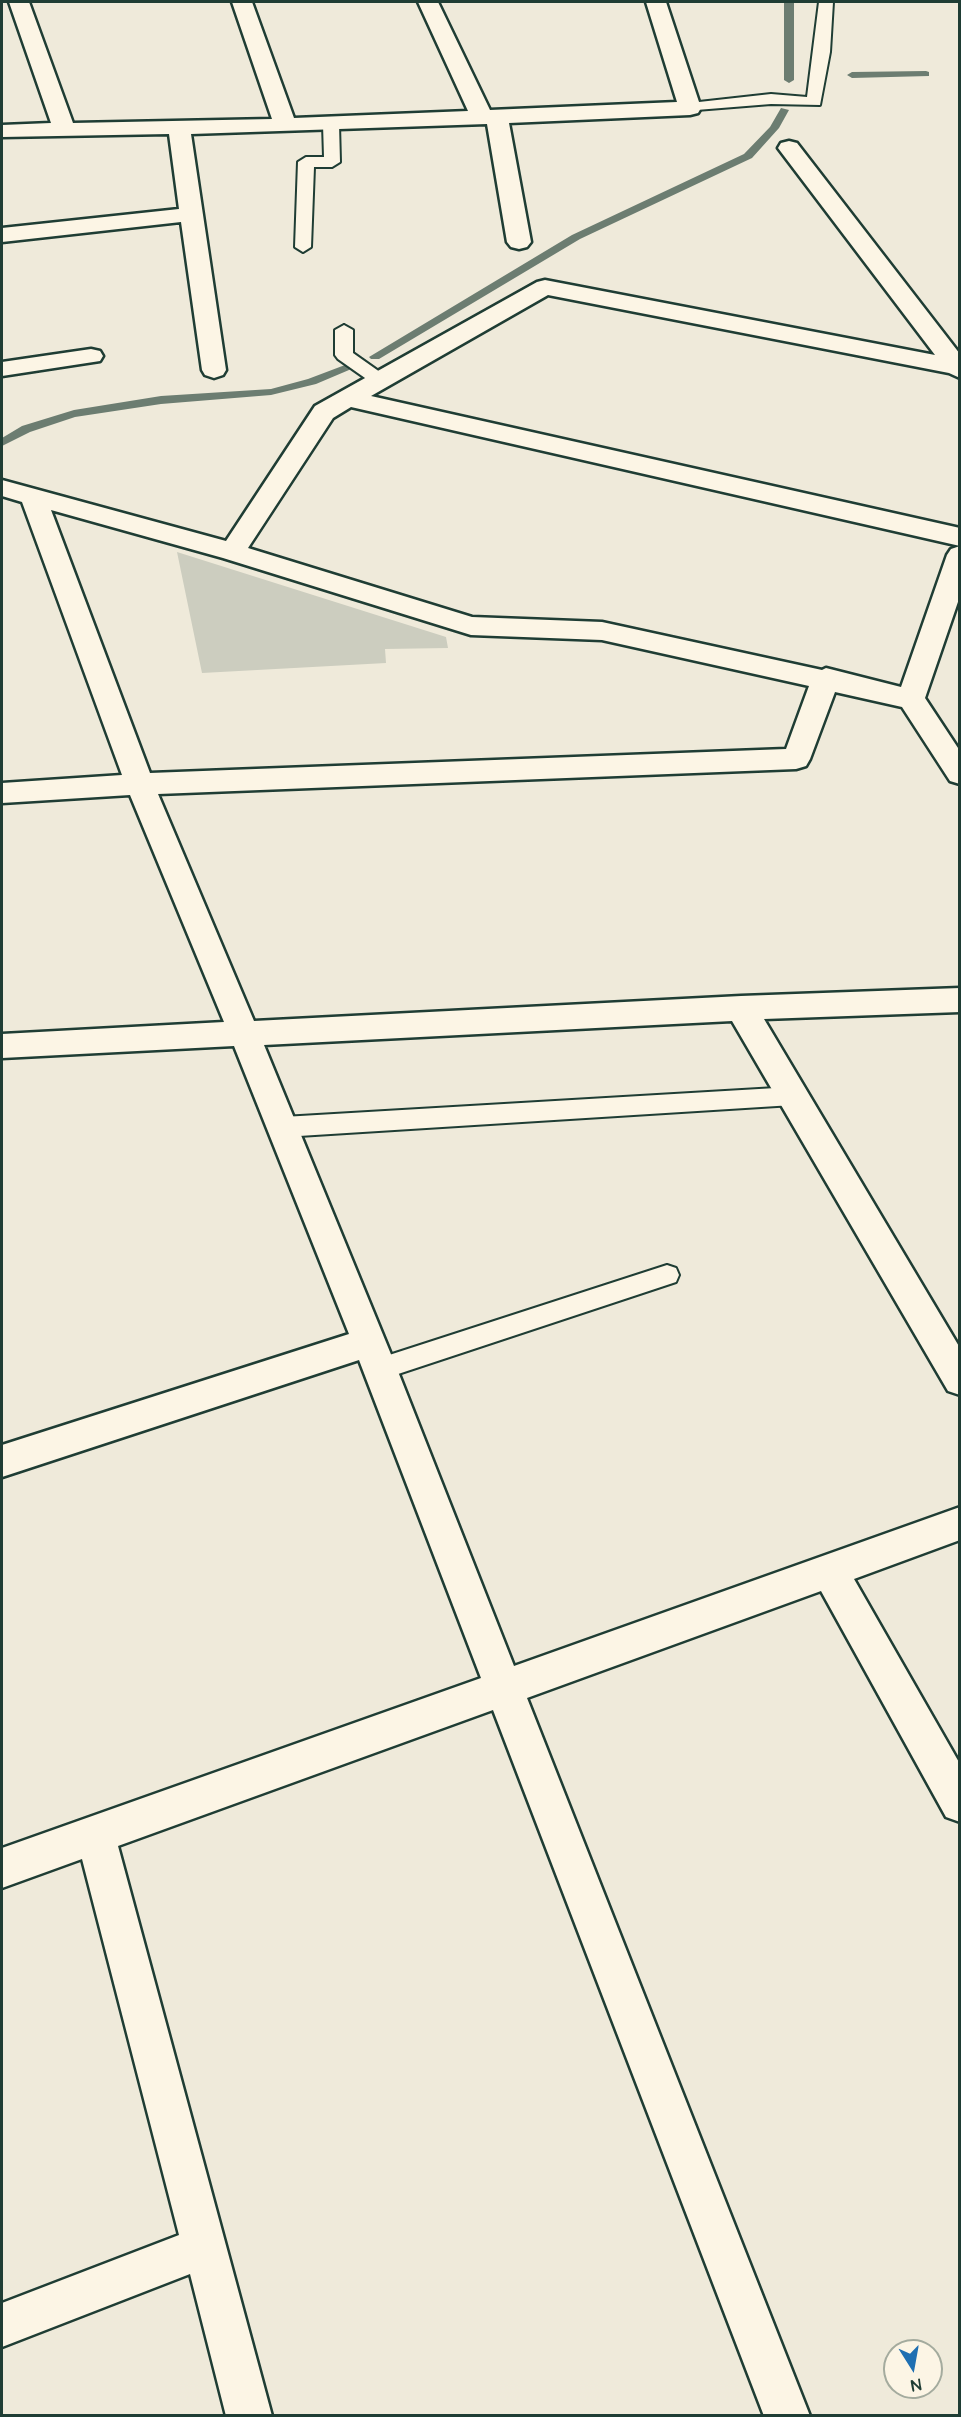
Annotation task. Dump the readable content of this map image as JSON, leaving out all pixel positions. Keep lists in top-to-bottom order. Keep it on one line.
{"north":"bottom"}
